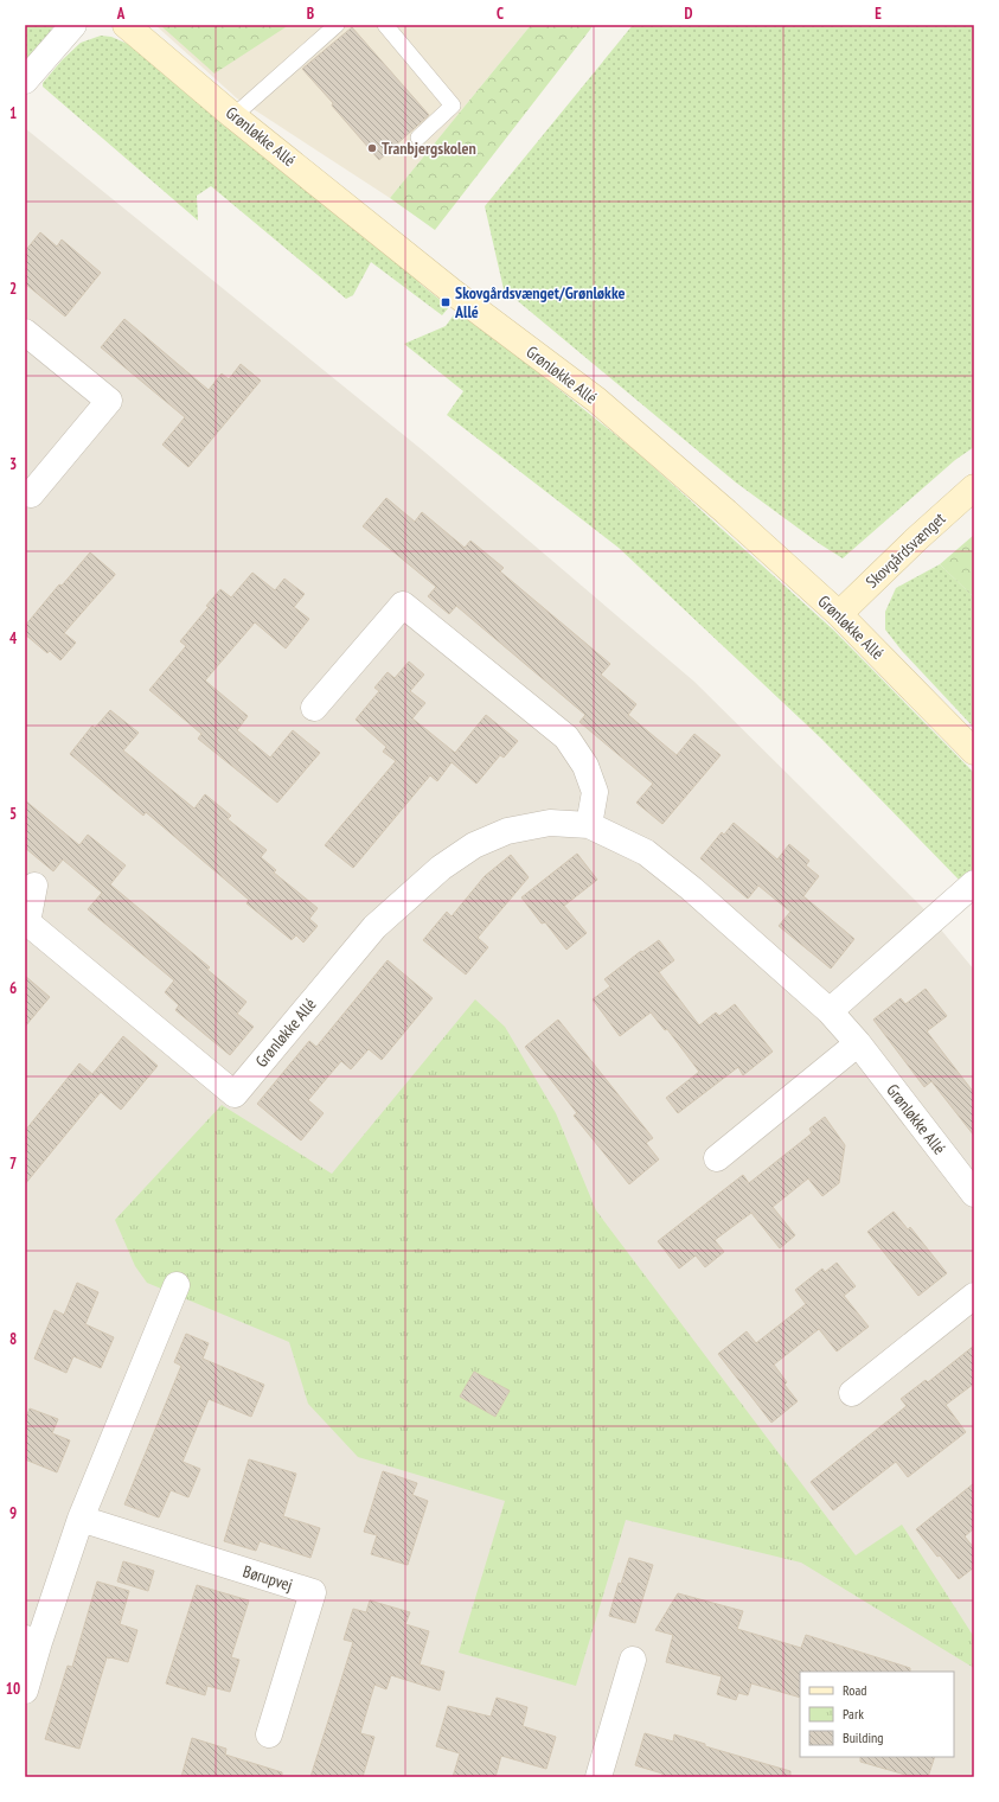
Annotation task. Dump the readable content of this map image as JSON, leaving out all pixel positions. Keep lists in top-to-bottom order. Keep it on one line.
{"streets":{"street":["Grønløkke Allé","Skovgårdsvænget","Børupvej"]},"crossings":[["Grønløkke Allé","Skovgårdsvænget"]],"places":{"other":["Tranbjergskolen"],"transit":["Skovgårdsvænget/Grønløkke Allé"]},"legend":["Road","Park","Building"],"grid":{"columns":["A","B","C","D","E"],"rows":["1","2","3","4","5","6","7","8","9","10"]}}
